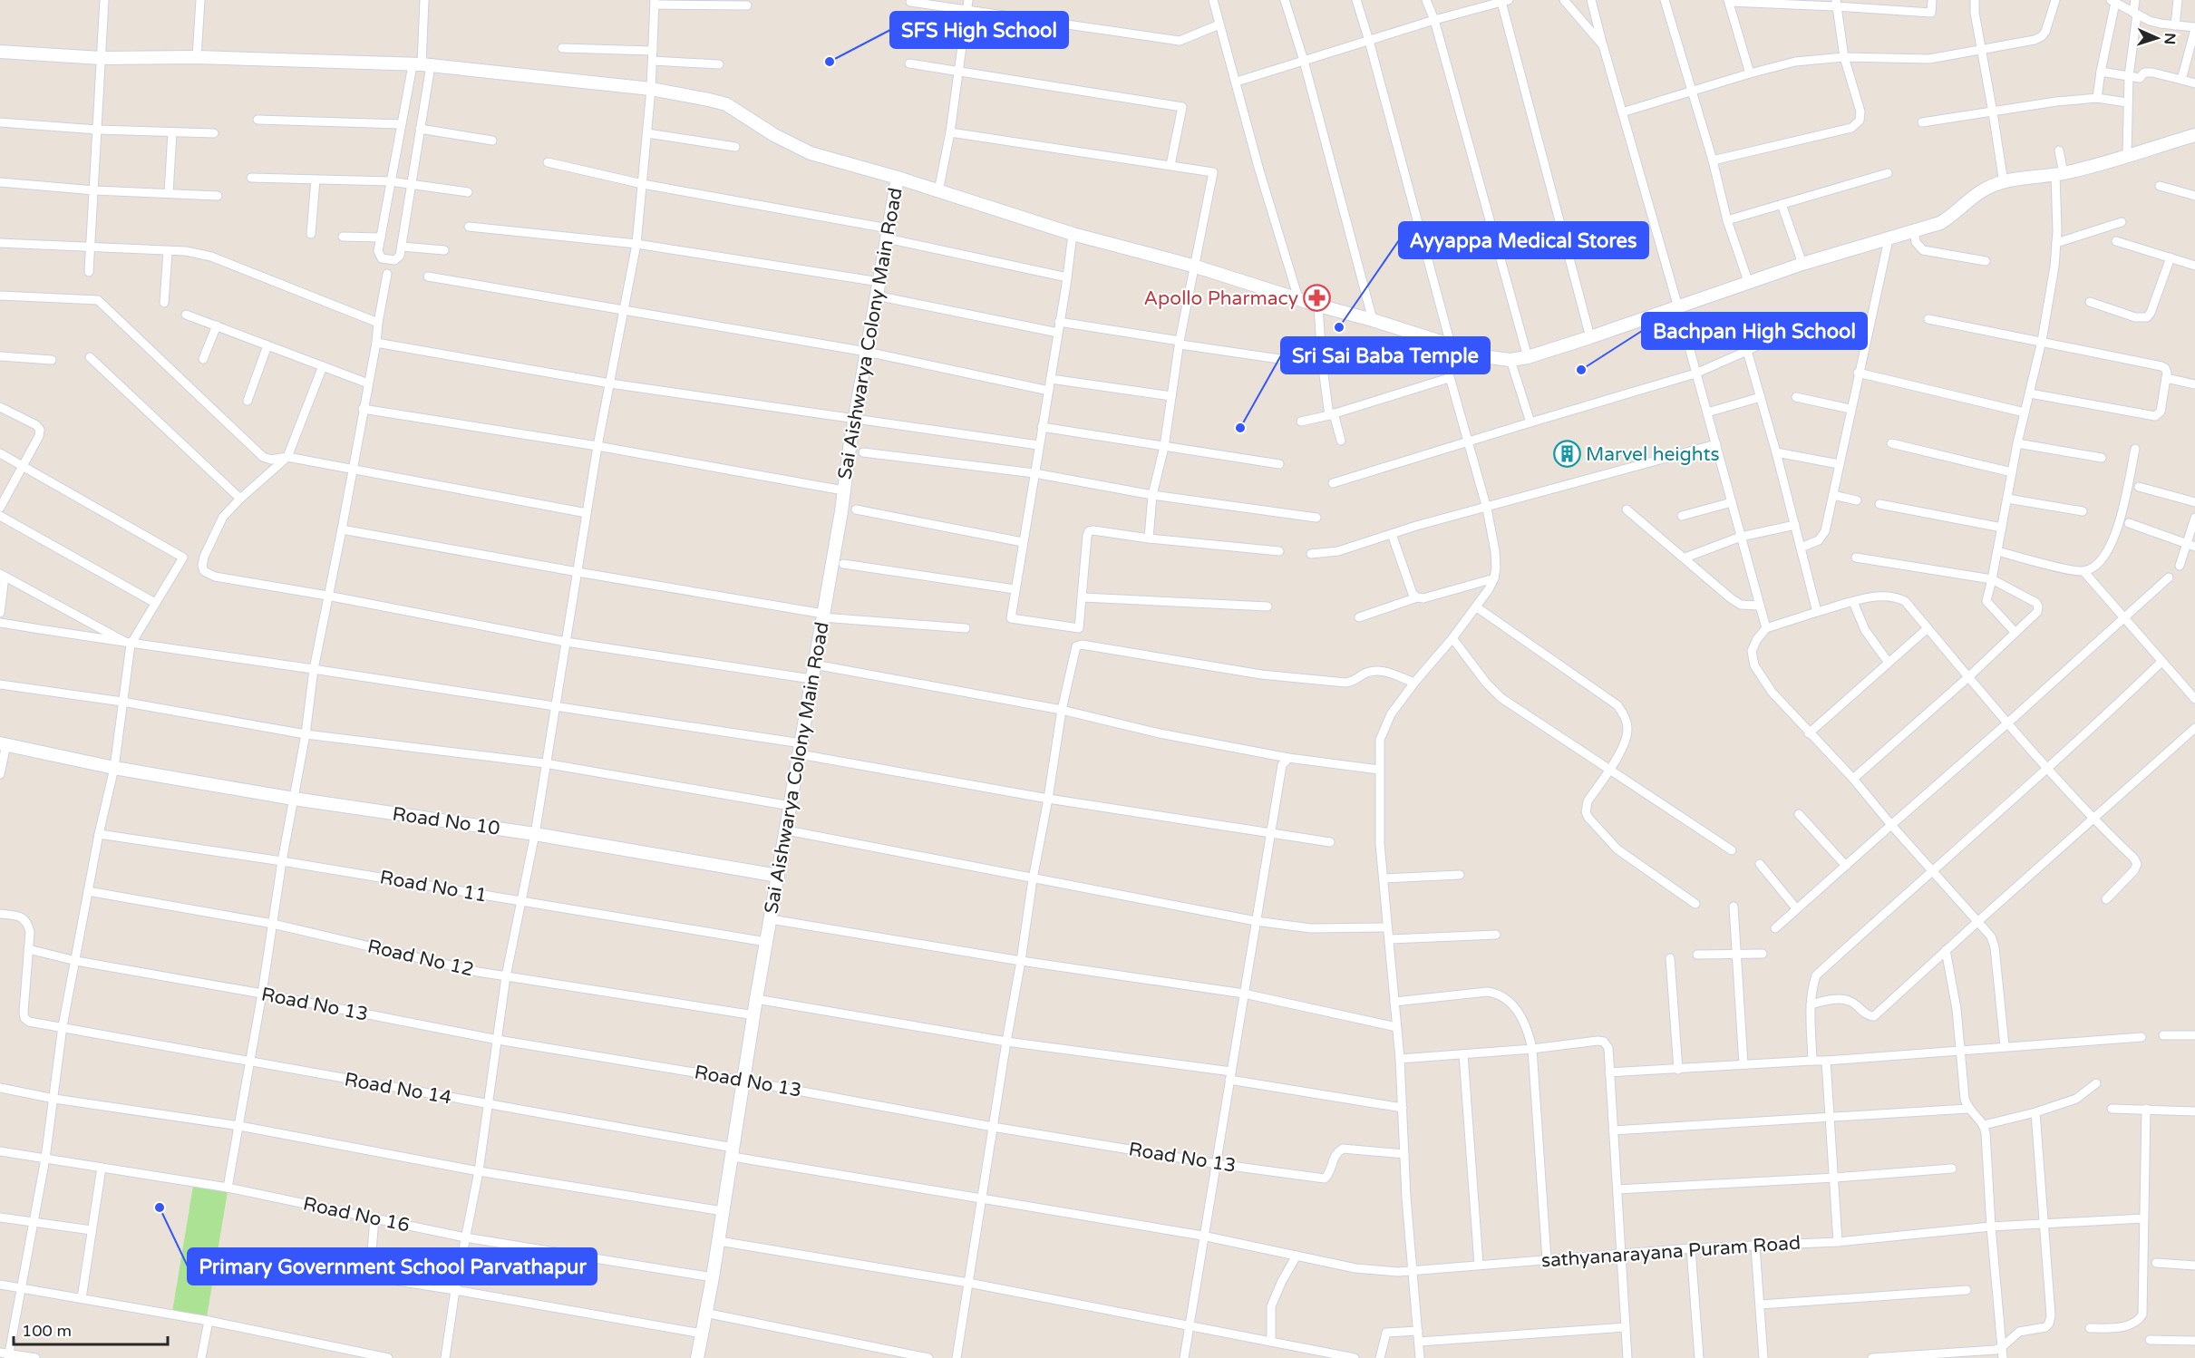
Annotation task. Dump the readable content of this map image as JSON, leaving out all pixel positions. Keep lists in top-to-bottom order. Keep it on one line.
{"streets":{"street":["Sai Aishwarya Colony Main Road","Road No 10","Road No 11","Road No 12","Road No 13","Road No 14","Road No 16","sathyanarayana Puram Road"]},"crossings":[["Sai Aishwarya Colony Main Road","Road No 10"],["Sai Aishwarya Colony Main Road","Road No 11"],["Sai Aishwarya Colony Main Road","Road No 12"],["Sai Aishwarya Colony Main Road","Road No 13"],["Sai Aishwarya Colony Main Road","Road No 14"],["Sai Aishwarya Colony Main Road","Road No 16"],["Road No 13","Road No 14"],["Road No 14","sathyanarayana Puram Road"]],"places":{"other":["SFS High School","Ayyappa Medical Stores","Bachpan High School","Sri Sai Baba Temple","Primary Government School Parvathapur"],"pharmacy":["Apollo Pharmacy"],"building":["Marvel heights"]},"scale_bar":"100 m","north":"right"}
